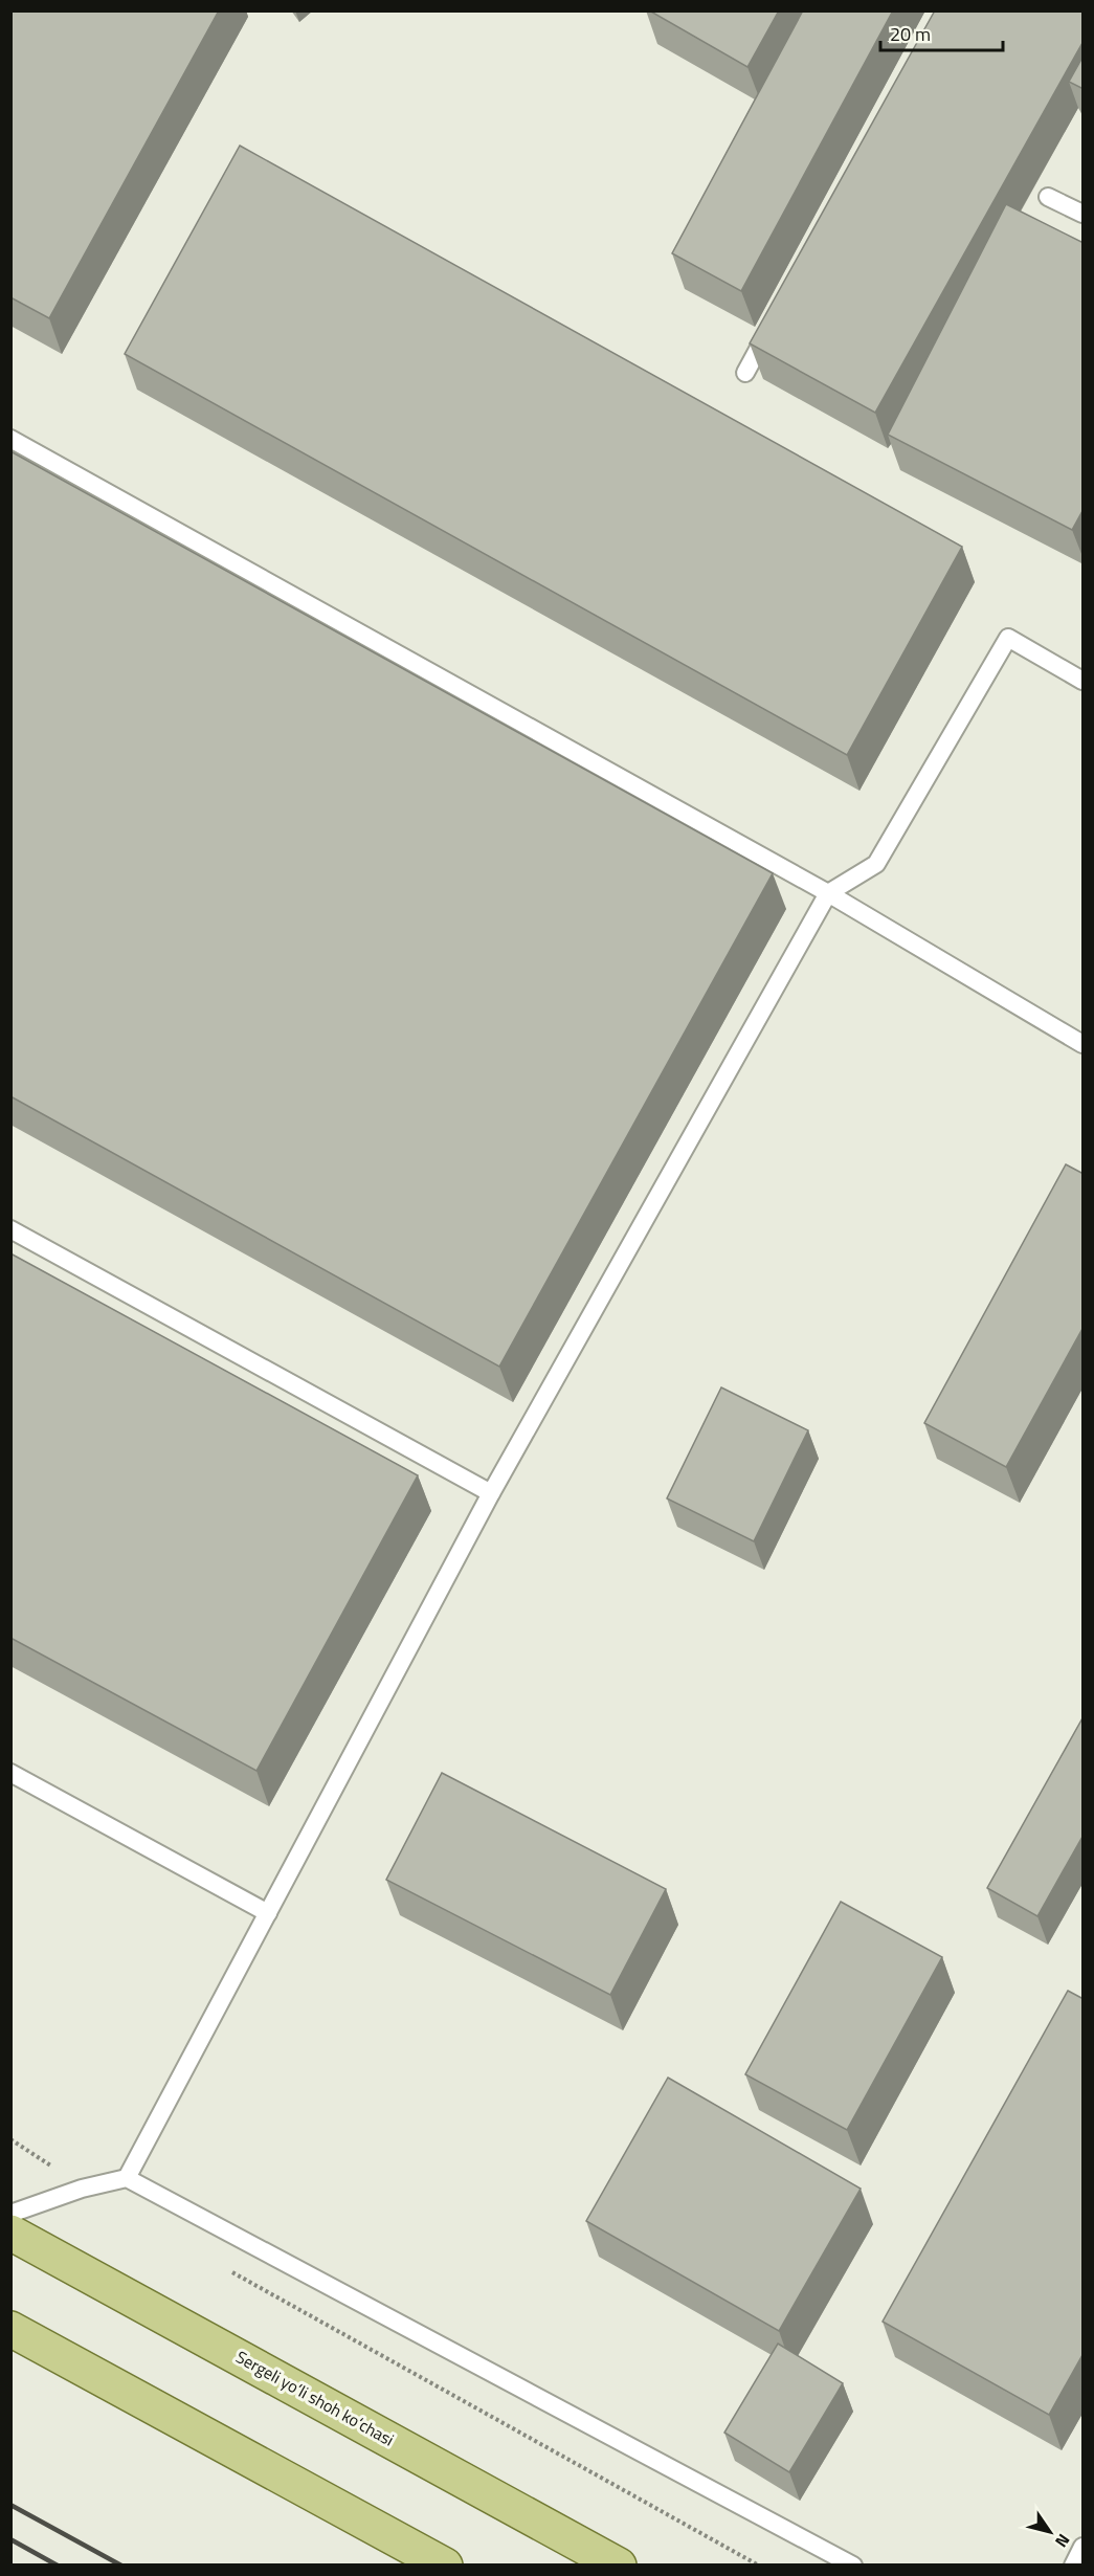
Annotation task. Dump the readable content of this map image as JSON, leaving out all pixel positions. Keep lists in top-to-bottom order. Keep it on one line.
{"streets":{"main road":["Sergeli yo‘li shoh ko‘chasi"]},"scale_bar":"20 m","north":"bottom right"}
